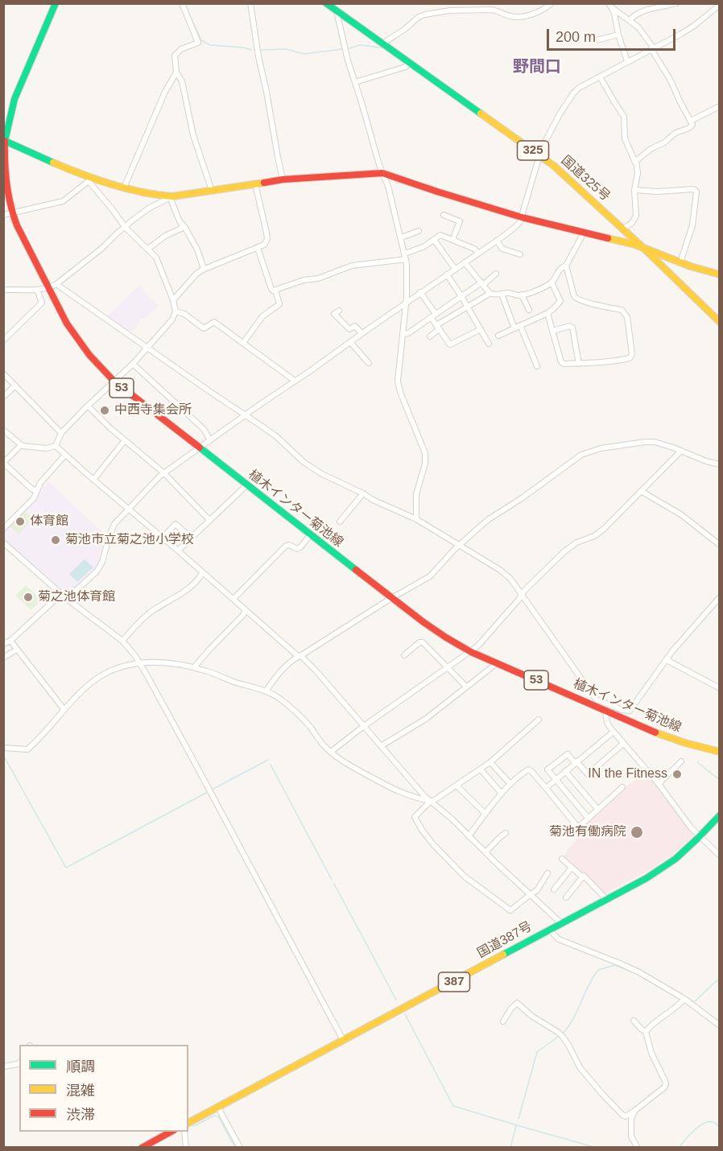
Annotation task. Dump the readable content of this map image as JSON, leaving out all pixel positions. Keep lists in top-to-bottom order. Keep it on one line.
{"streets":{"main road":["325","国道325号","53","植木インター菊池線","国道387号","387"]},"districts":["野間口"],"places":["中西寺集会所","体育館","菊池市立菊之池小学校","菊之池体育館","IN the Fitness","菊池有働病院"],"legend":["順調","混雑","渋滞"],"scale_bar":"200 m"}
